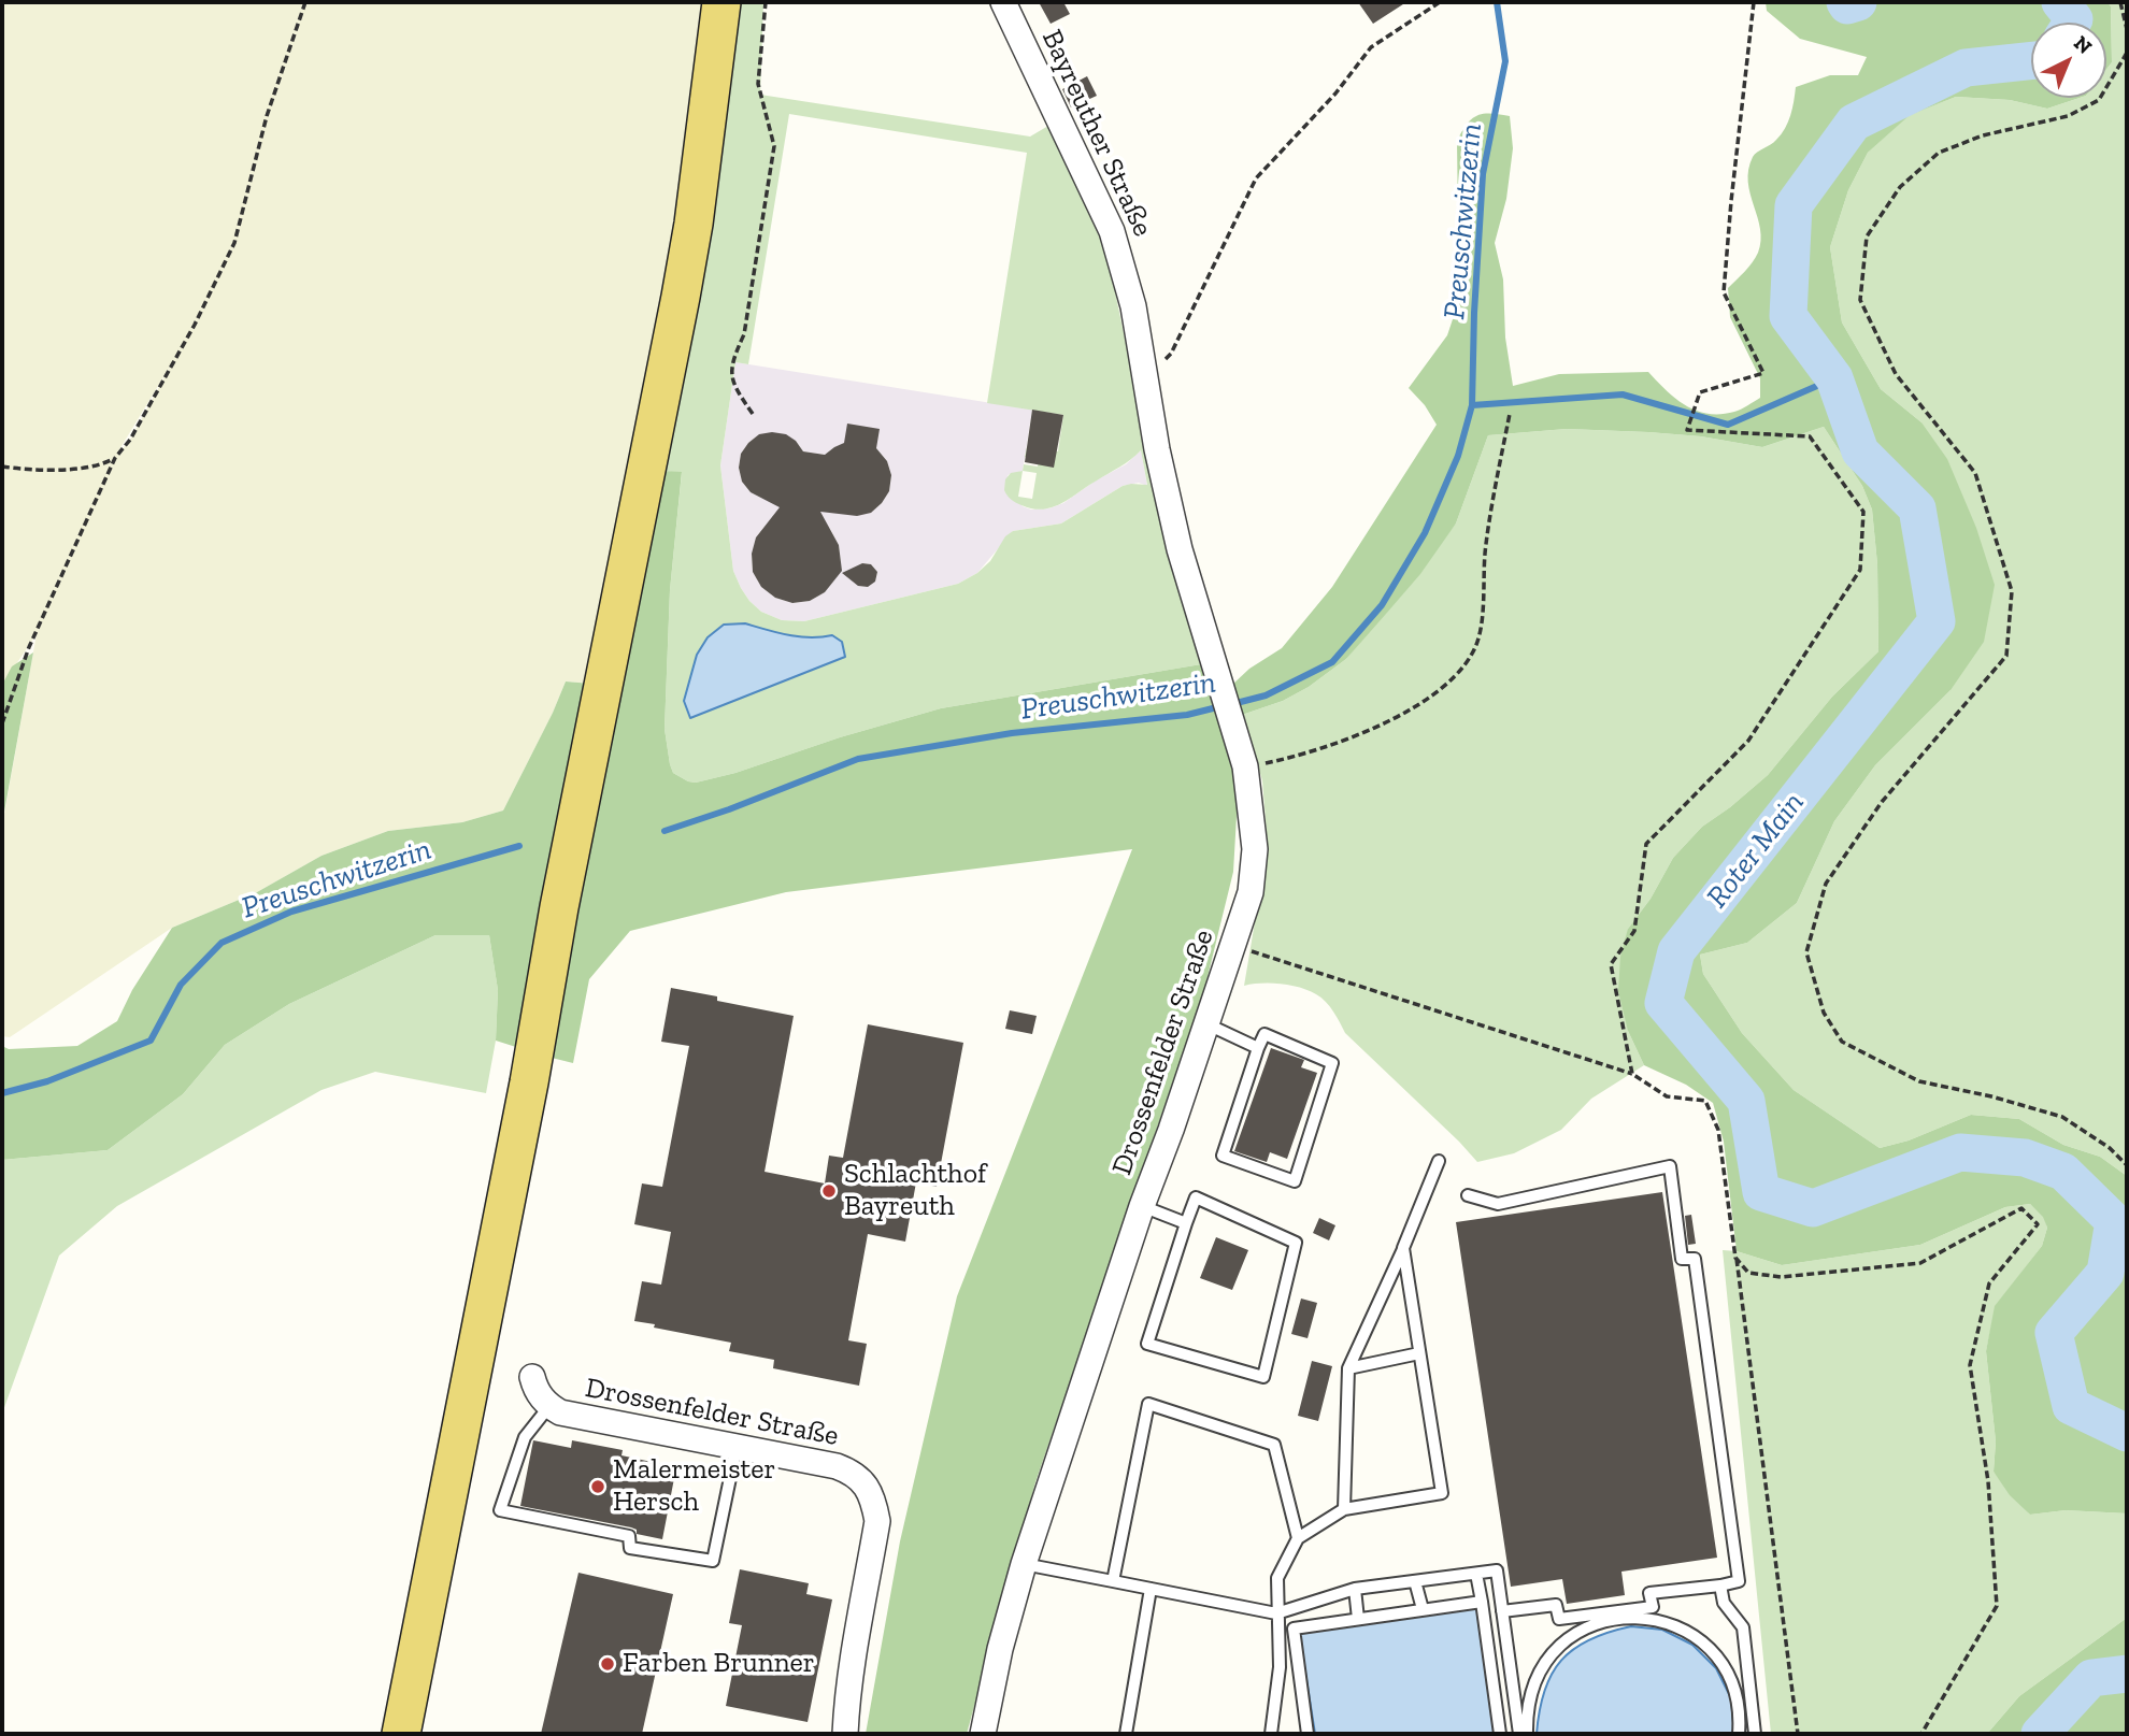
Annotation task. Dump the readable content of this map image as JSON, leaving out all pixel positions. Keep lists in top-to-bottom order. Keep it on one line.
{"streets":{"street":["Bayreuther Straße","Drossenfelder Straße"]},"crossings":[["Bayreuther Straße","Drossenfelder Straße"]],"water":["Preuschwitzerin","Roter Main"],"places":["Schlachthof Bayreuth","Malermeister Hersch","Farben Brunner"],"north":"top right"}
